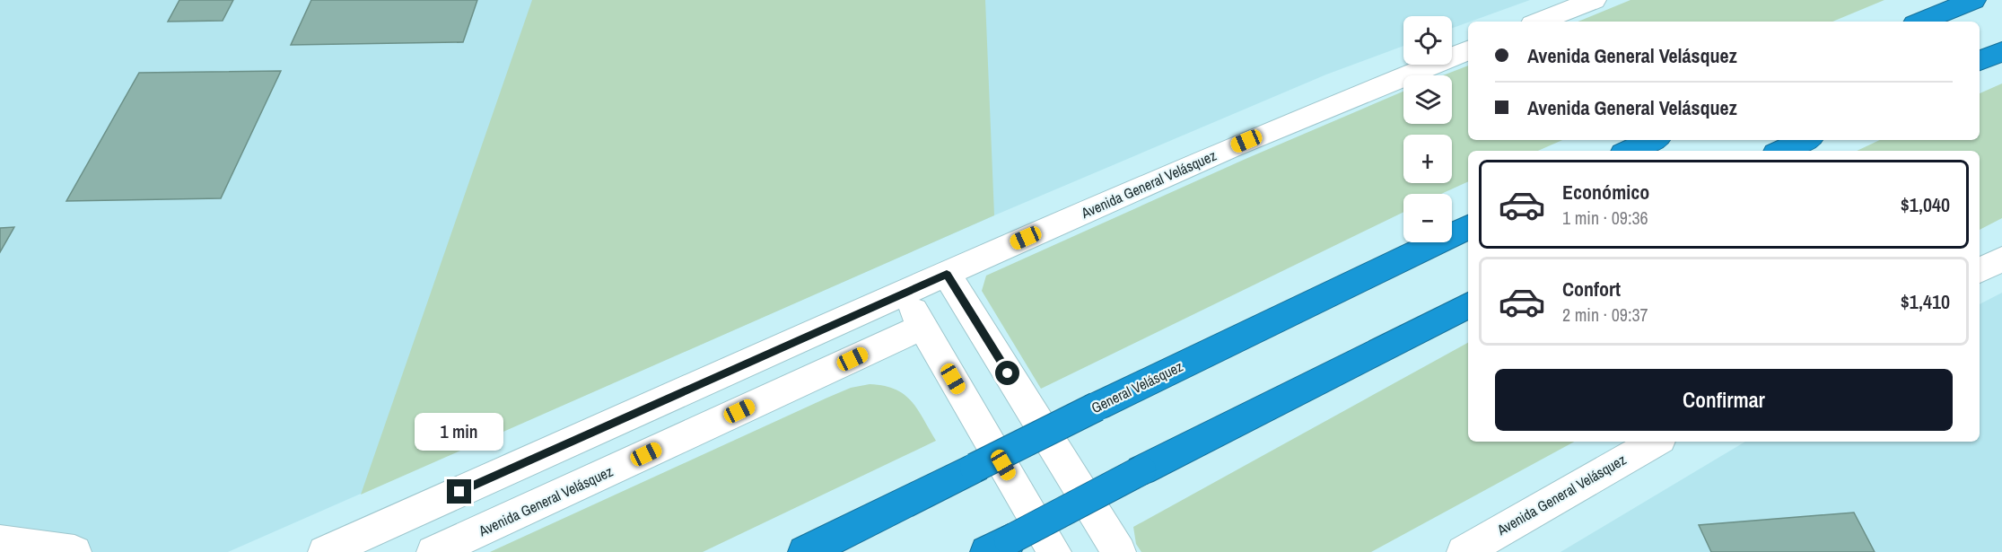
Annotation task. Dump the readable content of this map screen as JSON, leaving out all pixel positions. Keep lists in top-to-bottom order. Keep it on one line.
{"streets":{"highway":["General Velásquez"],"street":["Avenida General Velásquez"]},"page":{"map_buttons":["+","−"],"banner":["Avenida General Velásquez","Avenida General Velásquez"],"list":[{"name":"Económico","note":"1 min · 09:36","value":"$1,040"},{"name":"Confort","note":"2 min · 09:37","value":"$1,410"}],"buttons":"Confirmar","bubble":"1 min"}}
